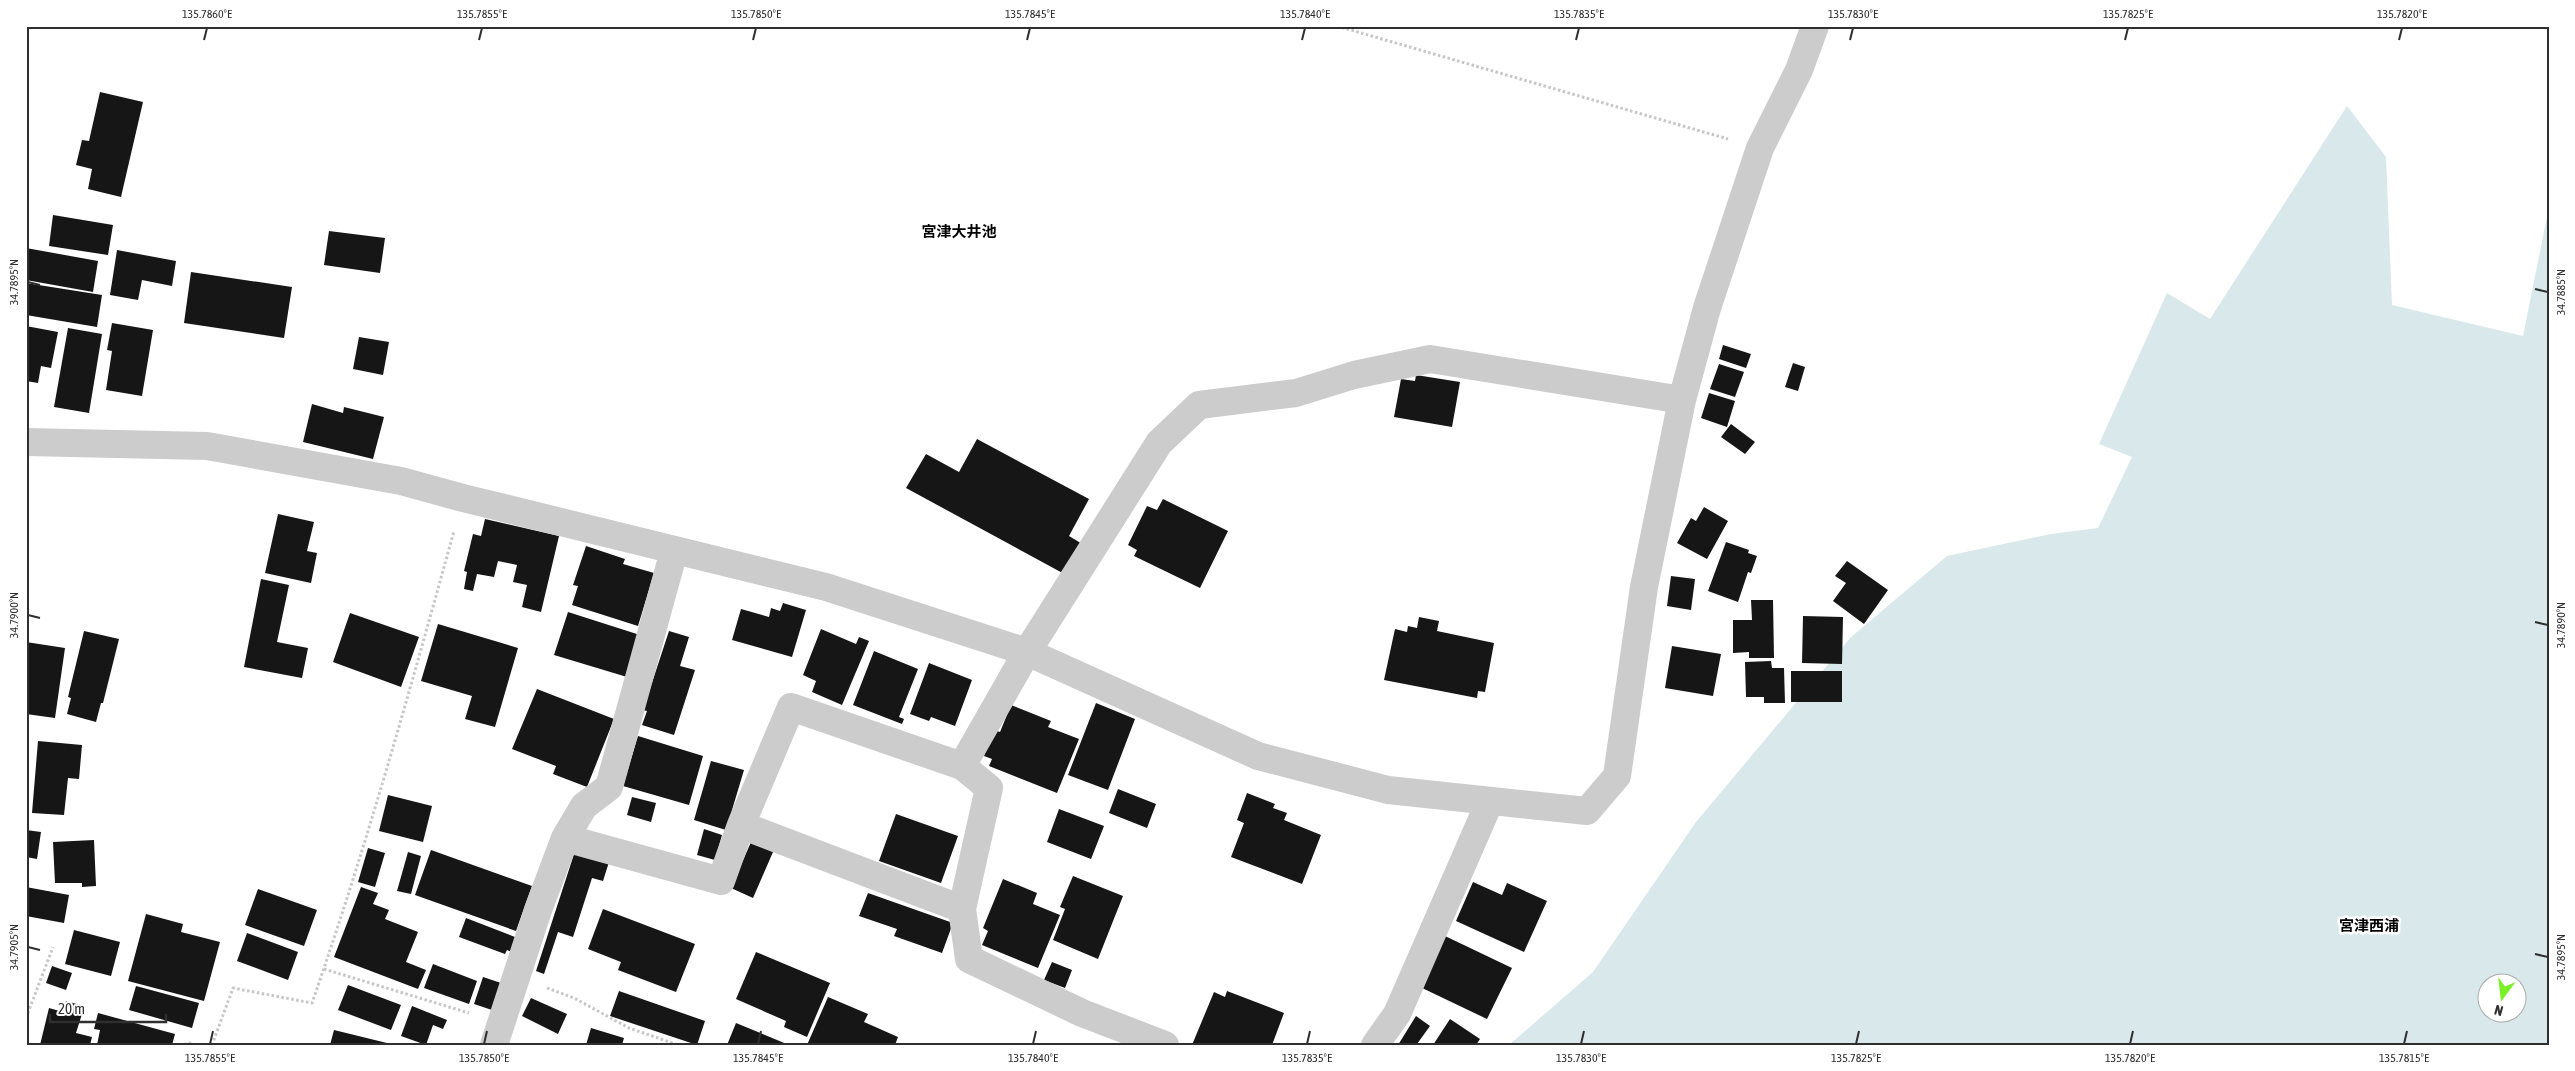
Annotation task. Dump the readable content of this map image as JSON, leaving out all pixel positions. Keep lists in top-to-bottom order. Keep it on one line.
{"districts":["宮津大井池","宮津西浦"],"scale_bar":"20 m","north":"bottom","coordinates":["135.7860°E","135.7855°E","135.7850°E","135.7845°E","135.7840°E","135.7835°E","135.7830°E","135.7825°E","135.7820°E","34.7895°N","34.7885°N","34.7900°N","34.7890°N","34.7905°N","135.7815°E"]}
